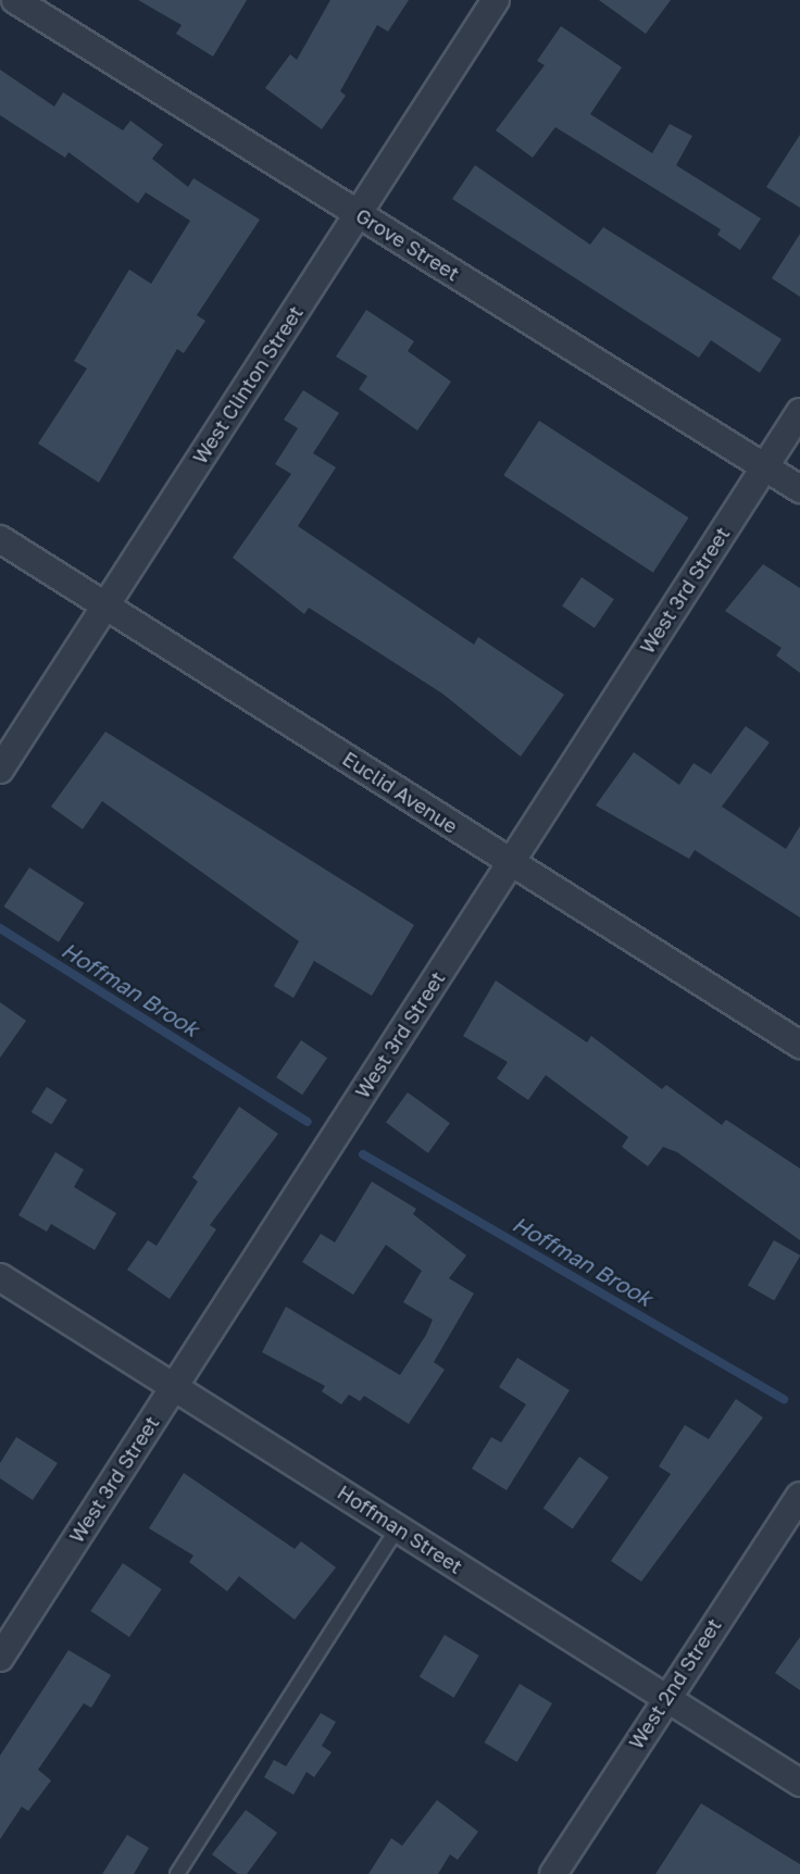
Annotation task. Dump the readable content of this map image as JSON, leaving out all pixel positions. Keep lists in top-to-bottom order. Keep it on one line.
{"streets":{"street":["Grove Street","West Clinton Street","West 3rd Street","Euclid Avenue","Hoffman Street","West 2nd Street"]},"crossings":[["Grove Street","West Clinton Street"],["Grove Street","West 3rd Street"],["West Clinton Street","Euclid Avenue"],["West 3rd Street","Euclid Avenue"],["West 3rd Street","Hoffman Street"],["Hoffman Street","West 2nd Street"]],"water":["Hoffman Brook"]}
